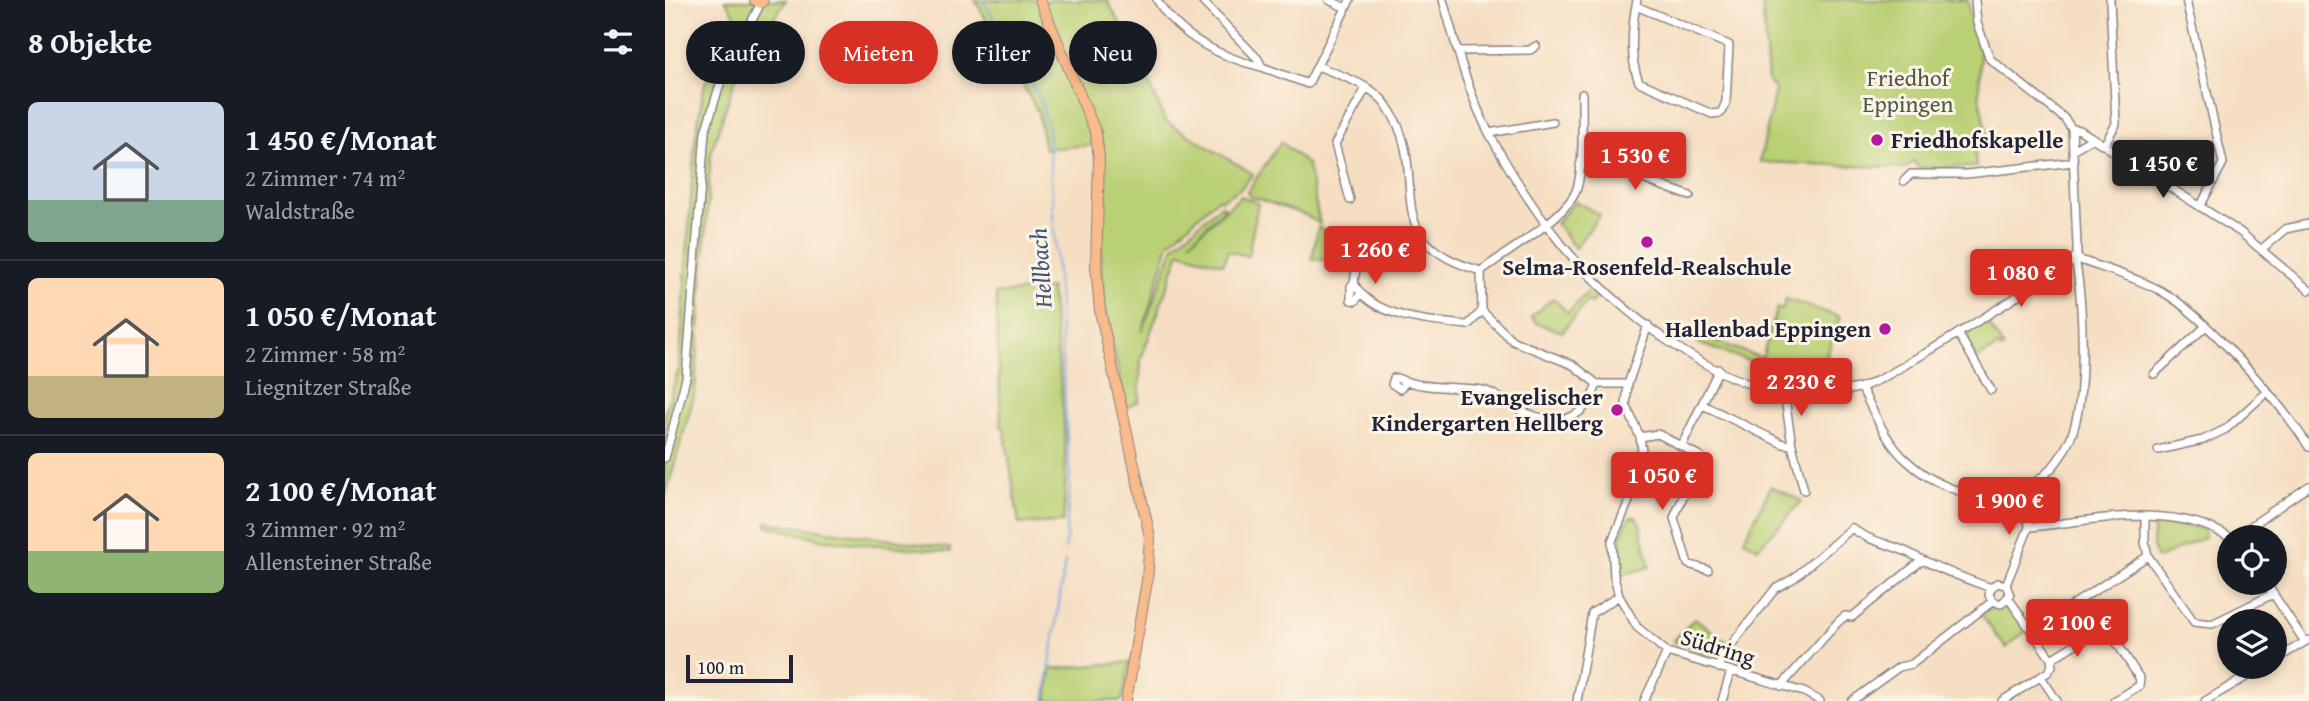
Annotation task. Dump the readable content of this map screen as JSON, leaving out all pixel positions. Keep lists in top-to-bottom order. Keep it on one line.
{"streets":{"street":["Südring"]},"water":["Hellbach"],"parks":["Friedhof Eppingen"],"places":["Friedhofskapelle","Selma-Rosenfeld-Realschule","Hallenbad Eppingen","Evangelischer Kindergarten Hellberg"],"scale_bar":"100 m","page":{"heading":"8 Objekte","chip":["Kaufen","Mieten","Filter","Neu"],"list":[{"name":"1 450 €/Monat","note":"2 Zimmer · 74 m² · Waldstraße"},{"name":"1 050 €/Monat","note":"2 Zimmer · 58 m² · Liegnitzer Straße"},{"name":"2 100 €/Monat","note":"3 Zimmer · 92 m² · Allensteiner Straße"}],"price":["1 530 €","1 450 €","1 260 €","1 080 €","2 230 €","1 050 €","1 900 €","2 100 €"],"scale":"100 m"}}
